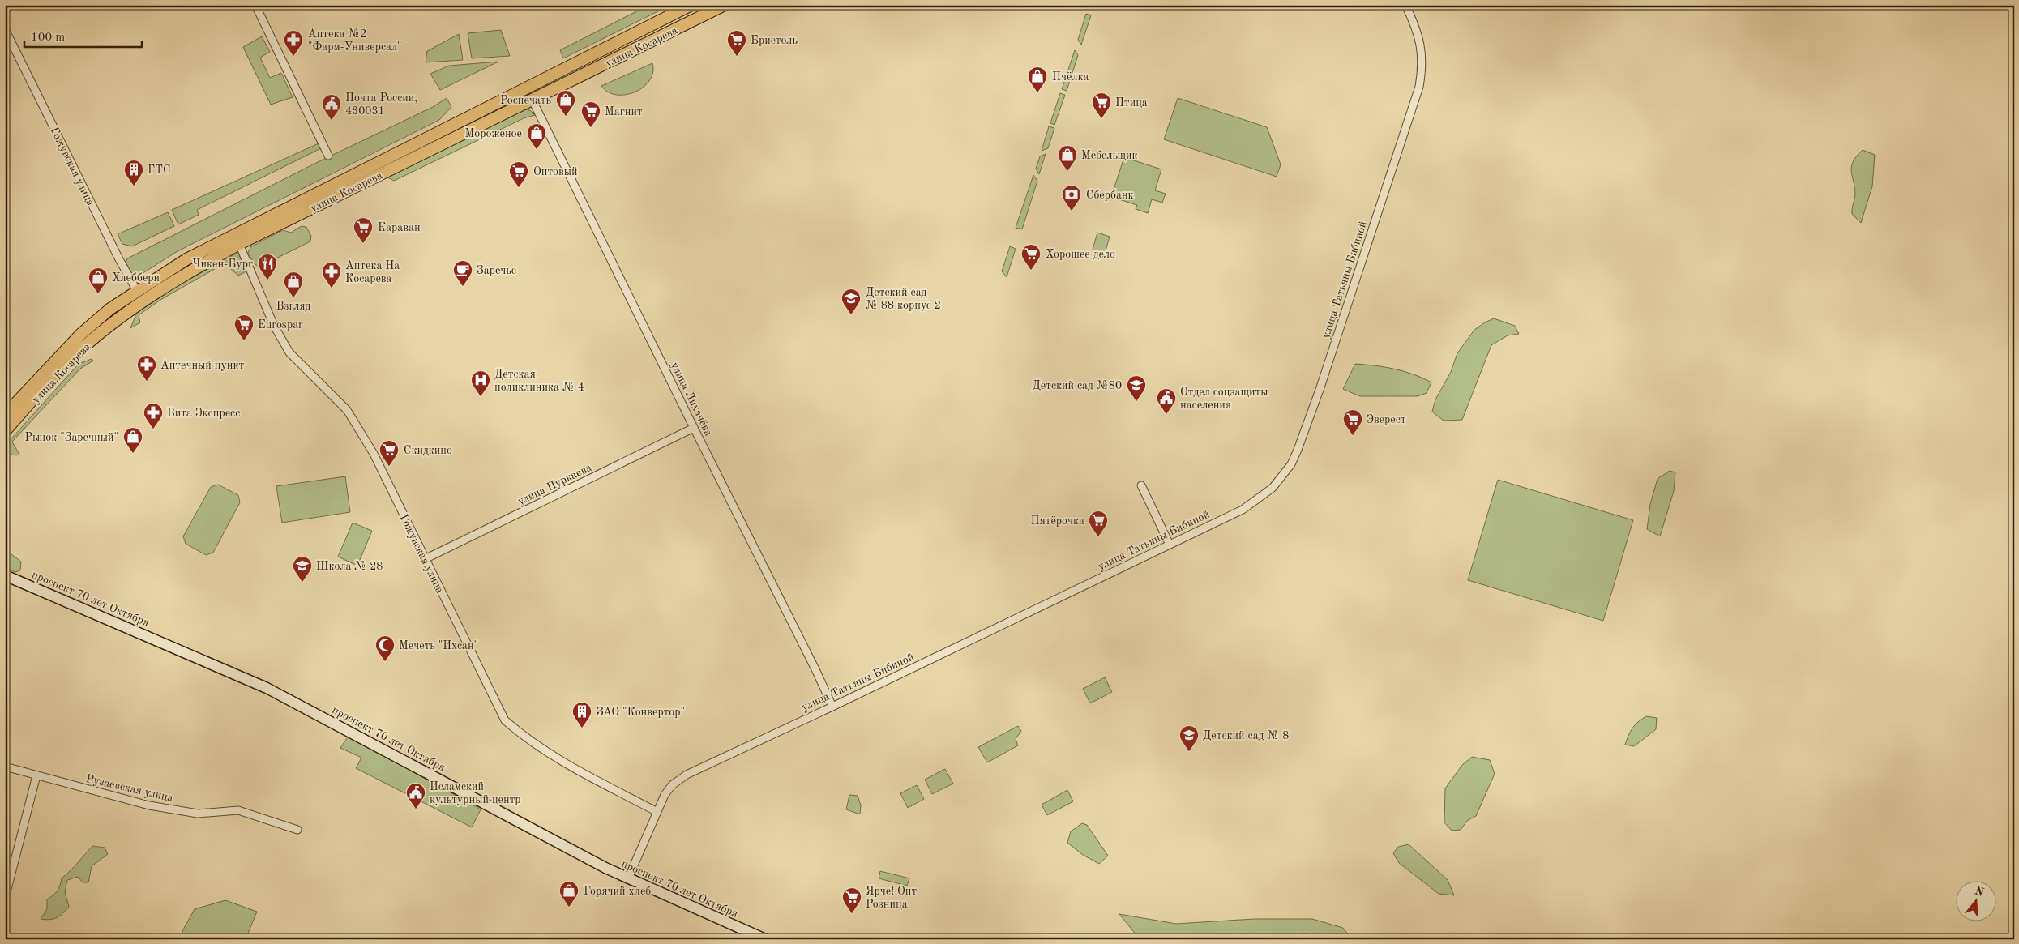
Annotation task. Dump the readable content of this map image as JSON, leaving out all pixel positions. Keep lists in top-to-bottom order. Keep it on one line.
{"streets":{"main road":["улица Косарева","Гожувская улица","проспект 70 лет Октября"],"street":["улица Татьяны Бибиной","улица Лихачёва","улица Пуркаева","Рузаевская улица"]},"crossings":[["улица Косарева","Гожувская улица"],["улица Косарева","улица Лихачёва"],["Гожувская улица","улица Татьяны Бибиной"],["Гожувская улица","улица Пуркаева"],["улица Татьяны Бибиной","улица Лихачёва"],["улица Татьяны Бибиной","проспект 70 лет Октября"],["улица Лихачёва","улица Пуркаева"]],"places":{"pharmacy":["Аптека №2 \"Фарм-Универсал\"","Аптека На Косарева","Аптечный пункт","Вита Экспресс"],"supermarket":["Бристоль","Птица","Магнит","Оптовый","Караван","Хорошее дело","Eurospar","Эверест","Скидкино","Пятёрочка","Ярче! Опт Розница"],"shop":["Пчёлка","Роспечать","Мороженое","Мебельщик","Хлеббери","Взгляд","Рынок \"Заречный\"","Горячий хлеб"],"public building":["Почта России, 430031","Отдел соцзащиты населения","Исламский культурный центр"],"building":["ГТС","ЗАО \"Конвертор\""],"bank":["Сбербанк"],"restaurant":["Чикен-Бург"],"cafe":["Заречье"],"school or university":["Детский сад № 88 корпус 2","Детский сад №80","Школа № 28","Детский сад № 8"],"hospital":["Детская поликлиника № 4"],"mosque":["Мечеть \"Ихсан\""]},"scale_bar":"100 m","north":"top"}
